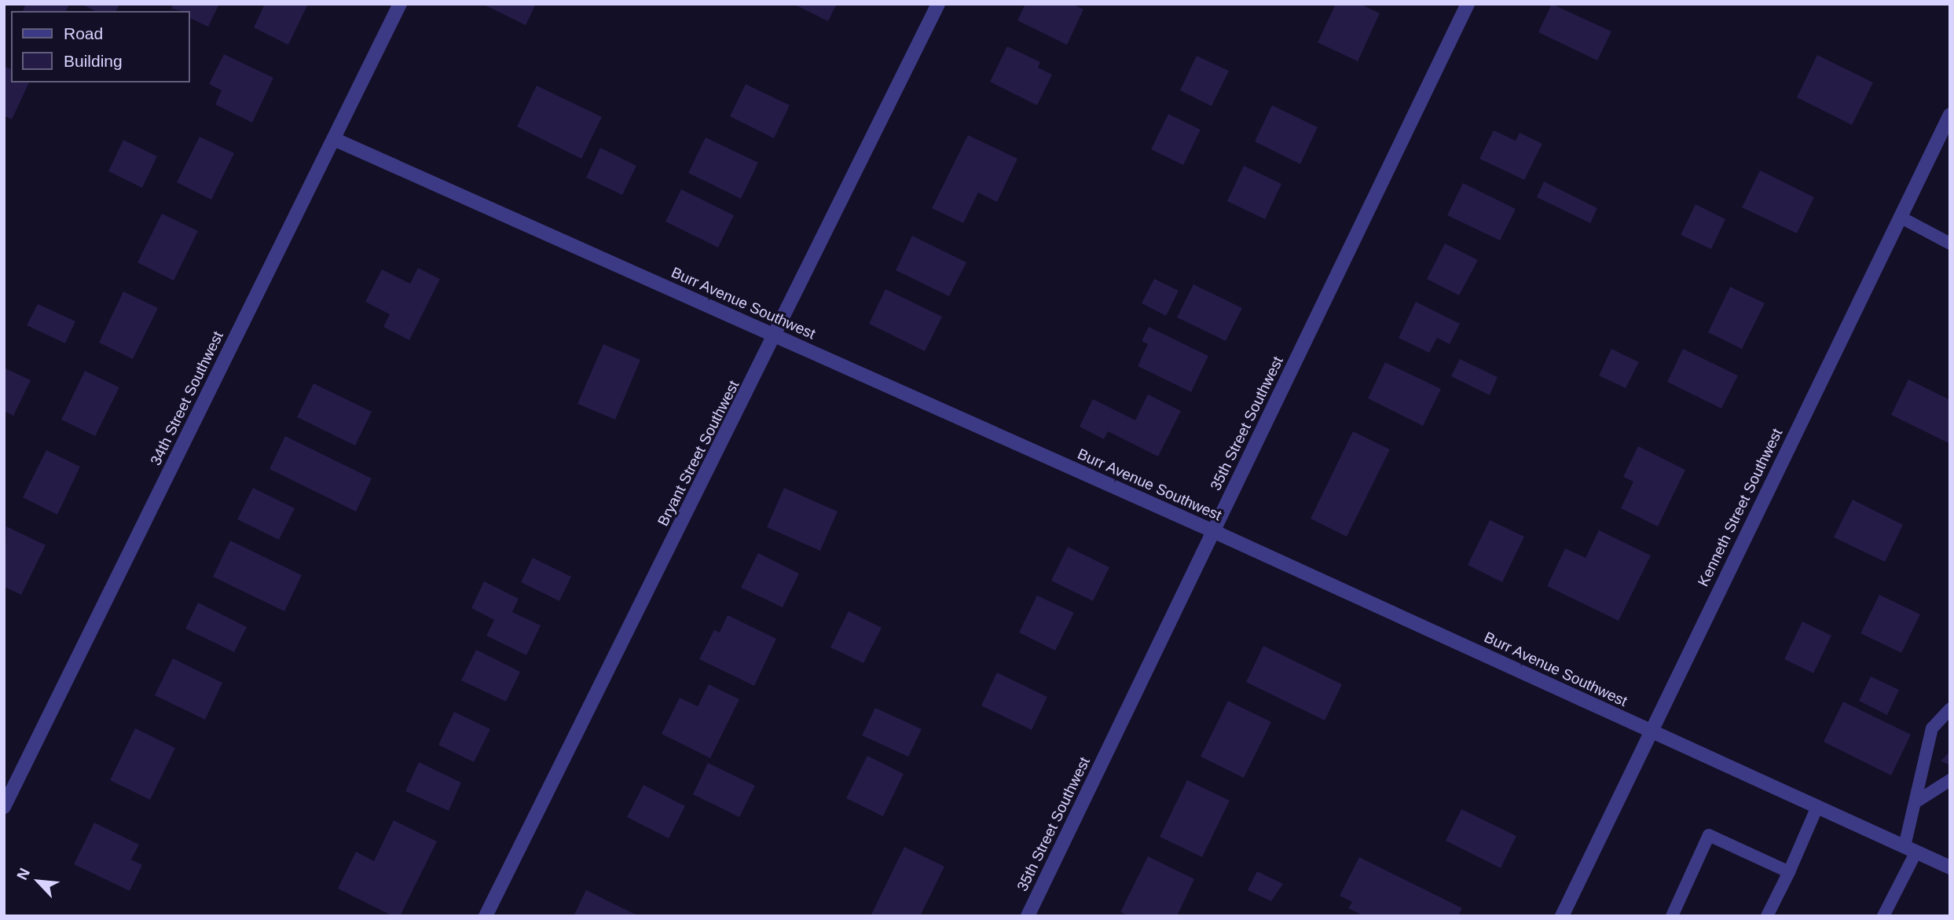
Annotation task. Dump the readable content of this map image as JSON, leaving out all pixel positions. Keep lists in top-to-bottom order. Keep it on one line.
{"streets":{"street":["Burr Avenue Southwest","34th Street Southwest","35th Street Southwest","Bryant Street Southwest","Kenneth Street Southwest"]},"crossings":[["Burr Avenue Southwest","34th Street Southwest"],["Burr Avenue Southwest","35th Street Southwest"],["Burr Avenue Southwest","Bryant Street Southwest"],["Burr Avenue Southwest","Kenneth Street Southwest"]],"legend":["Road","Building"],"north":"top left"}
